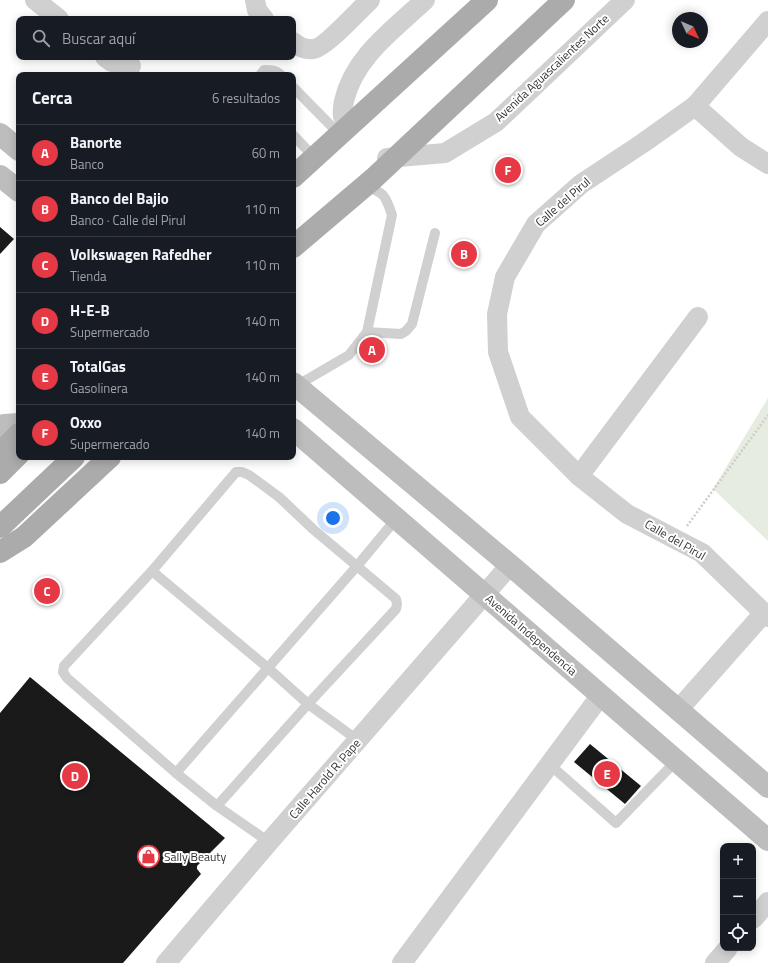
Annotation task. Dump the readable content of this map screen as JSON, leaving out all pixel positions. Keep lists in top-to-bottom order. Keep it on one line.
{"streets":{"main road":["Avenida Independencia"],"street":["Avenida Aguascalientes Norte","Calle del Pirul","Calle Harold R. Pape"]},"crossings":[["Avenida Independencia","Calle Harold R. Pape"]],"places":{"shop":["Sally Beauty"]},"north":"bottom right","page":{"search":"Buscar aquí","heading":["Cerca","6 resultados"],"list":[{"mark":"A","name":"Banorte","note":"Banco","value":"60 m"},{"mark":"B","name":"Banco del Bajio","note":"Banco · Calle del Pirul","value":"110 m"},{"mark":"C","name":"Volkswagen Rafedher","note":"Tienda","value":"110 m"},{"mark":"D","name":"H-E-B","note":"Supermercado","value":"140 m"},{"mark":"E","name":"TotalGas","note":"Gasolinera","value":"140 m"},{"mark":"F","name":"Oxxo","note":"Supermercado","value":"140 m"}],"pins":["F","B","A","C","E","D"],"map_buttons":["+","−"]}}
